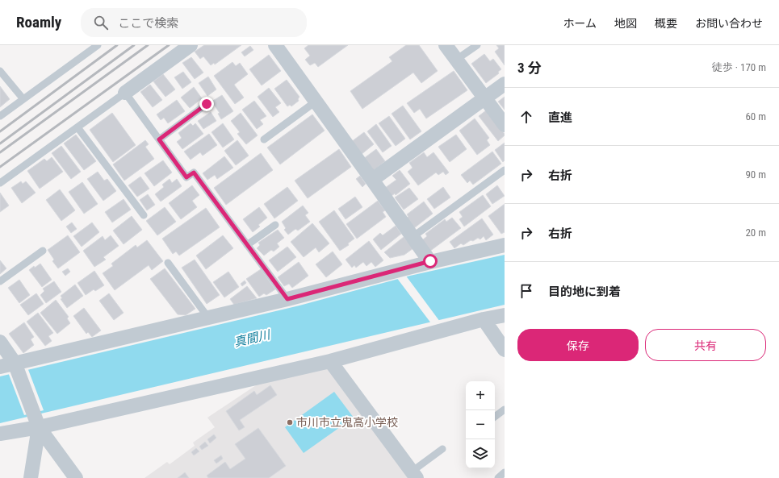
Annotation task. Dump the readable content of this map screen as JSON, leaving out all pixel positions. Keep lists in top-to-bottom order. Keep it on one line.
{"water":["真間川"],"places":["市川市立鬼高小学校"],"page":{"header":"Roamly","search":"ここで検索","nav":["ホーム","地図","概要","お問い合わせ"],"heading":["3 分","徒歩 · 170 m"],"list":[["直進","60 m"],["右折","90 m"],["右折","20 m"],"目的地に到着"],"buttons":["保存","共有"],"map_buttons":["+","−"]}}
